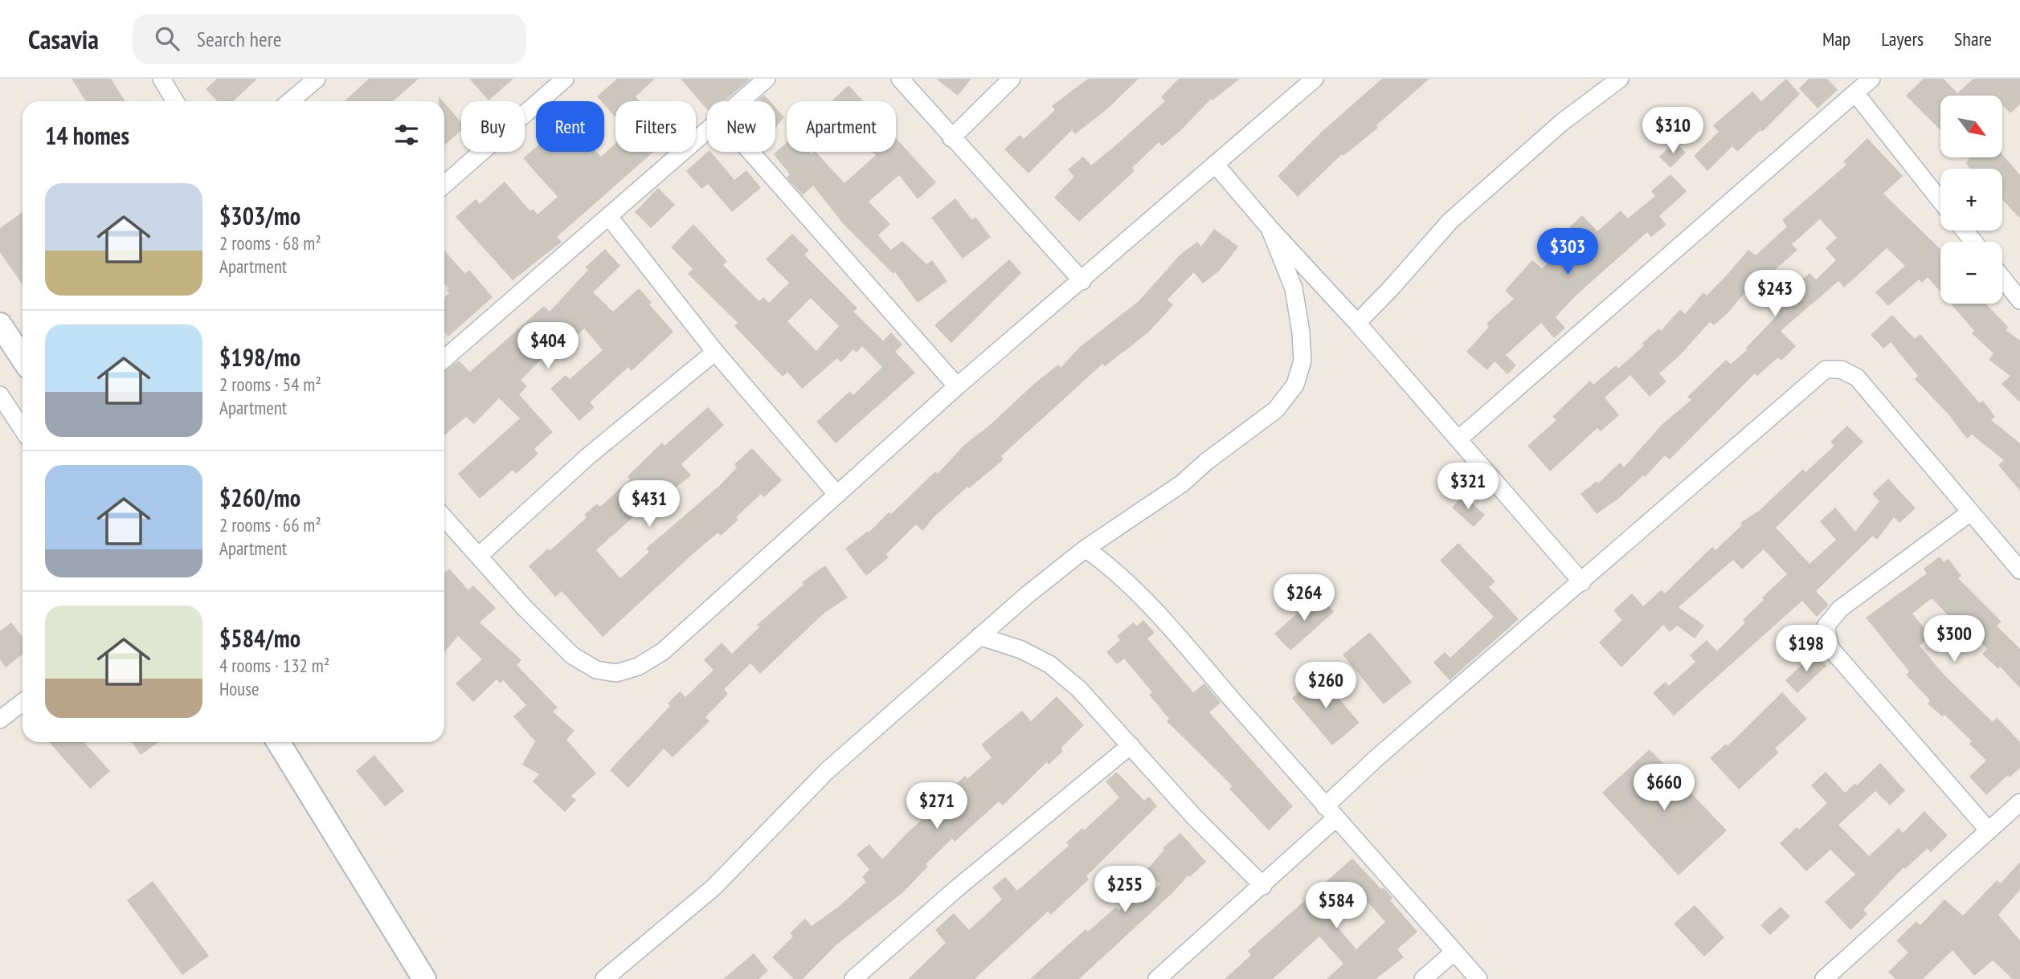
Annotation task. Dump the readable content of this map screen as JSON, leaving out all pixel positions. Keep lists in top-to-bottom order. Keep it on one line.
{"north":"bottom right","page":{"header":"Casavia","search":"Search here","nav":["Map","Layers","Share"],"map_buttons":["+","−"],"chip":["Buy","Rent","Filters","New","Apartment"],"heading":"14 homes","price":["$310","$303","$243","$404","$321","$431","$264","$300","$198","$260","$660","$271","$255","$584"],"list":[{"name":"$303/mo","note":"2 rooms · 68 m² · Apartment"},{"name":"$198/mo","note":"2 rooms · 54 m² · Apartment"},{"name":"$260/mo","note":"2 rooms · 66 m² · Apartment"},{"name":"$584/mo","note":"4 rooms · 132 m² · House"}]}}
